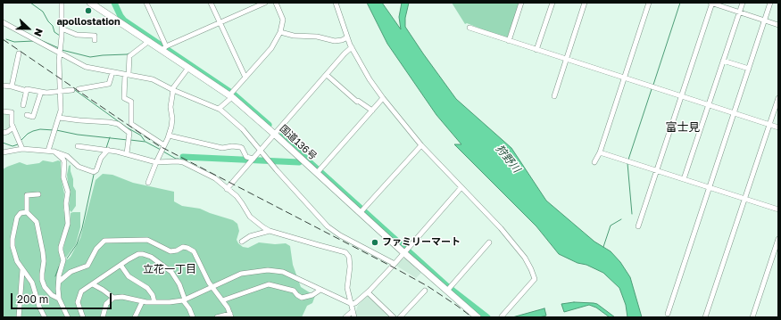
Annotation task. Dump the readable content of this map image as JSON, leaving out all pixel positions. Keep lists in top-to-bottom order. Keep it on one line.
{"streets":{"highway":["国道136号"]},"districts":["富士見","立花一丁目"],"water":["狩野川"],"places":["apollostation","ファミリーマート"],"scale_bar":"200 m","north":"right"}
